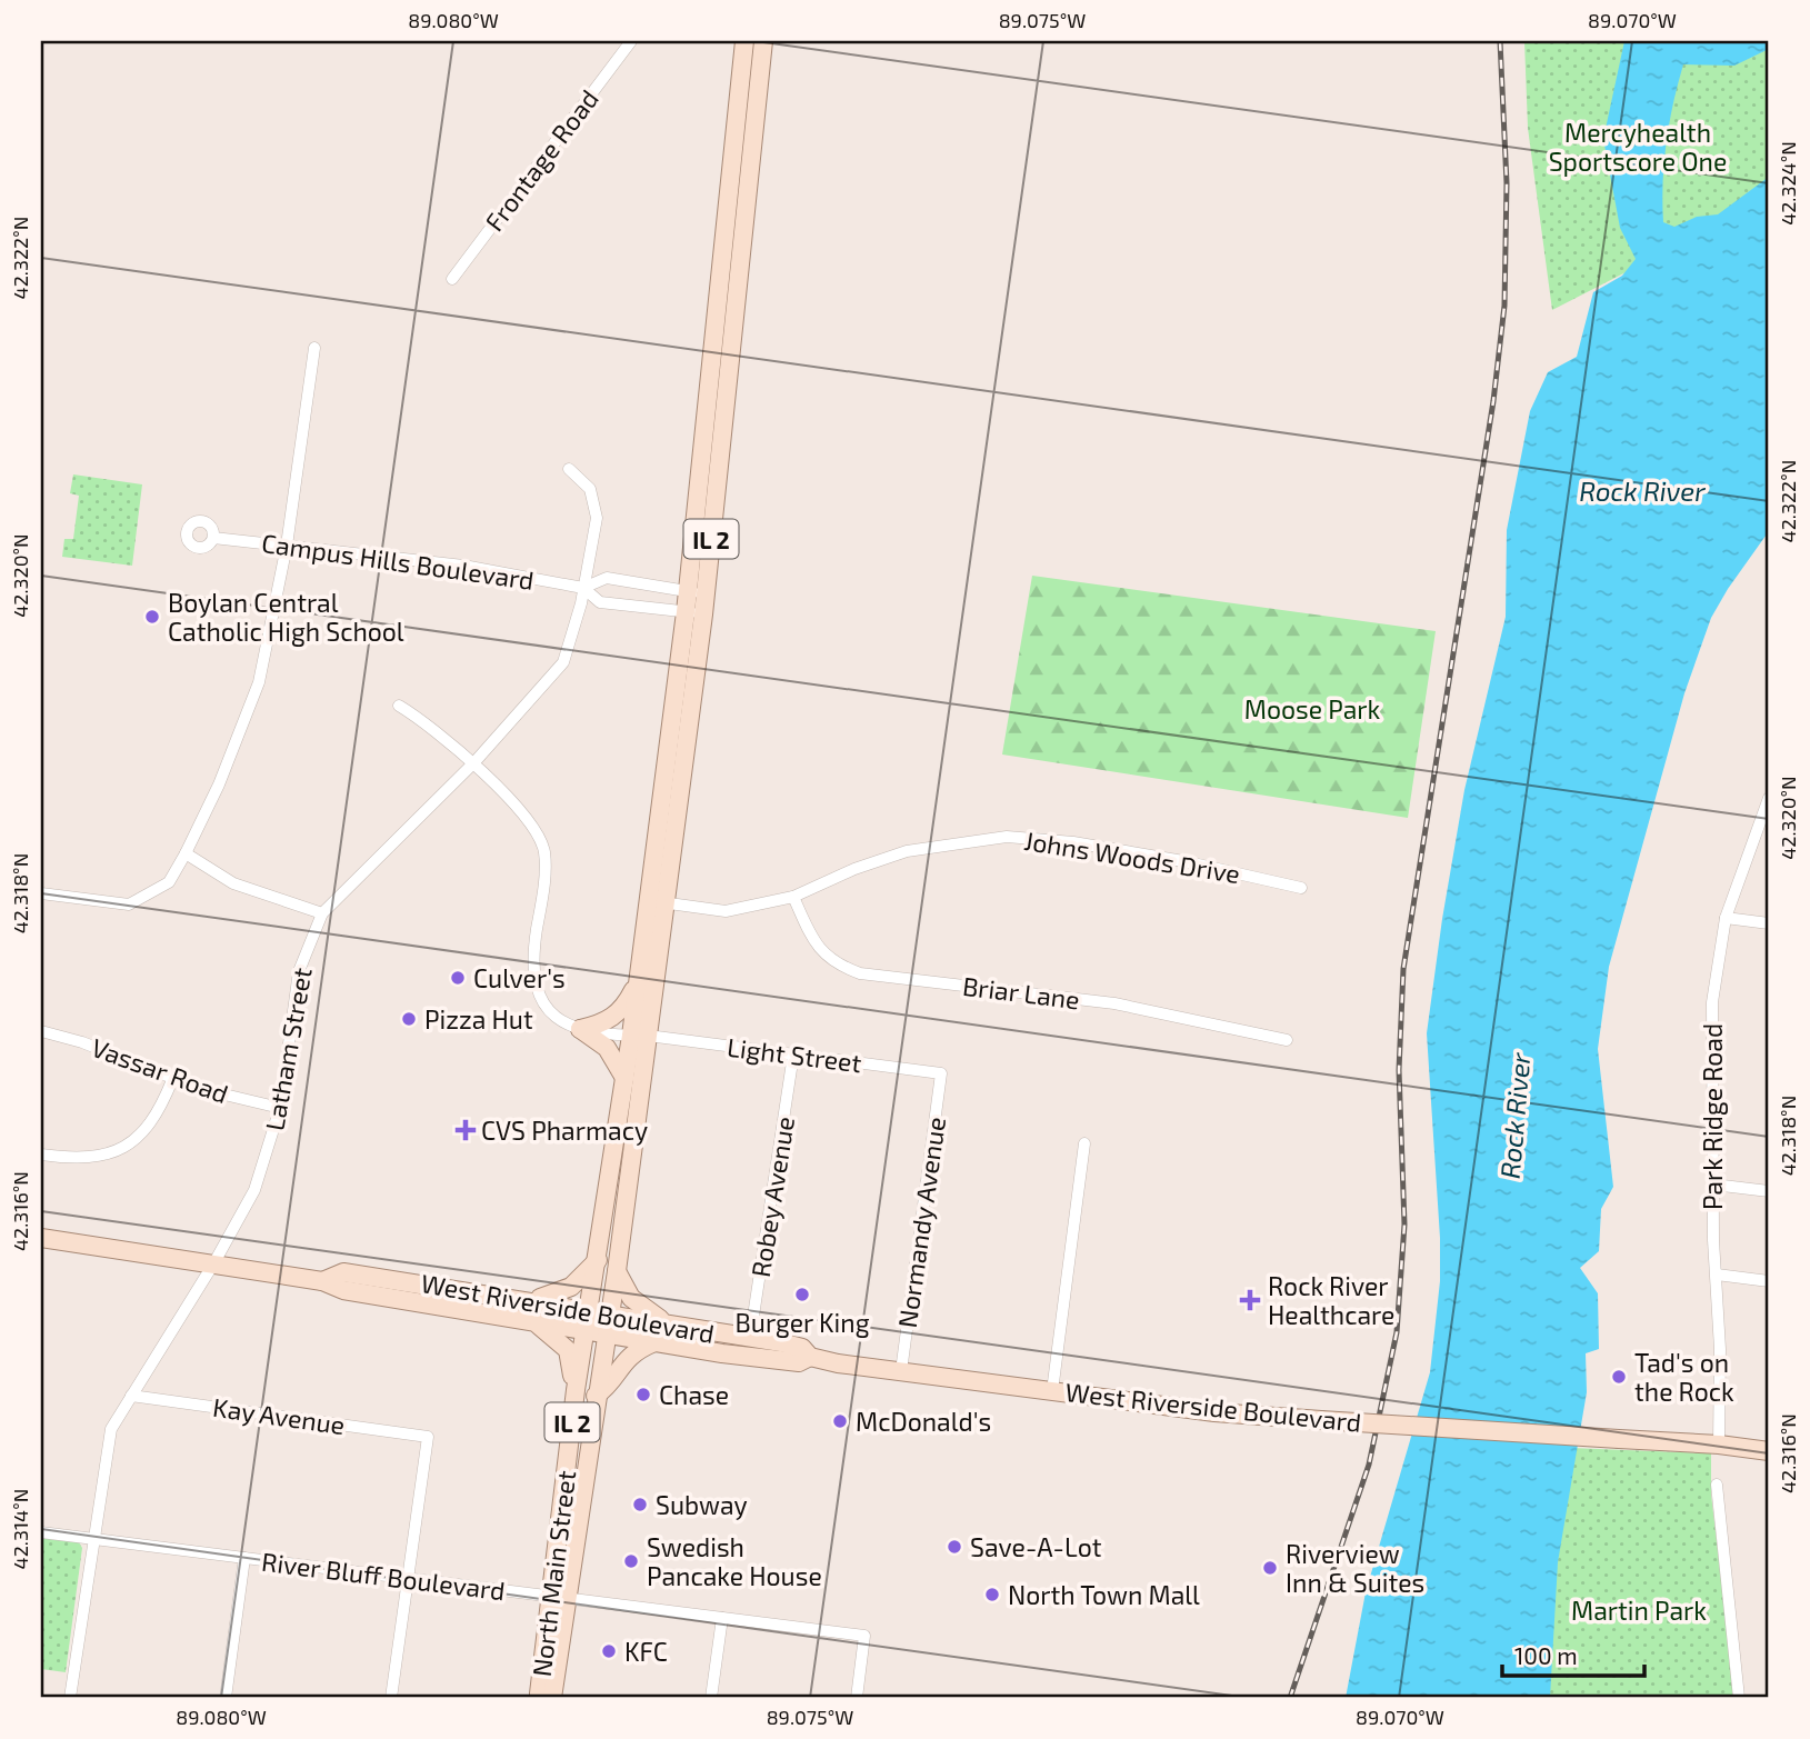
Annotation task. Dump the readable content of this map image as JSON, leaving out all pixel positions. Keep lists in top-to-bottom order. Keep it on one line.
{"streets":{"main road":["IL 2","West Riverside Boulevard","North Main Street"],"street":["Frontage Road","Campus Hills Boulevard","Johns Woods Drive","Briar Lane","Latham Street","Light Street","Vassar Road","Park Ridge Road","Robey Avenue","Normandy Avenue","Kay Avenue","River Bluff Boulevard"]},"crossings":[["IL 2","Campus Hills Boulevard"],["IL 2","Johns Woods Drive"],["IL 2","Light Street"],["IL 2","West Riverside Boulevard"],["IL 2","North Main Street"],["Campus Hills Boulevard","Latham Street"],["Johns Woods Drive","Briar Lane"],["Latham Street","Vassar Road"],["Latham Street","West Riverside Boulevard"],["Latham Street","Kay Avenue"],["Latham Street","River Bluff Boulevard"],["Light Street","Robey Avenue"],["Light Street","Normandy Avenue"],["Park Ridge Road","West Riverside Boulevard"],["Robey Avenue","West Riverside Boulevard"],["Normandy Avenue","West Riverside Boulevard"],["West Riverside Boulevard","North Main Street"],["Kay Avenue","River Bluff Boulevard"],["North Main Street","River Bluff Boulevard"]],"water":["Rock River"],"parks":["Mercyhealth Sportscore One","Moose Park","Martin Park"],"places":{"other":["Boylan Central Catholic High School","Culver's","Pizza Hut","Burger King","Tad's on the Rock","Chase","McDonald's","Subway","Save-A-Lot","Swedish Pancake House","Riverview Inn & Suites","North Town Mall","KFC"],"health":["CVS Pharmacy","Rock River Healthcare"]},"scale_bar":"100 m","coordinates":["89.080°W","89.075°W","89.070°W","42.324°N","42.322°N","42.320°N","42.318°N","42.316°N","42.314°N"]}
